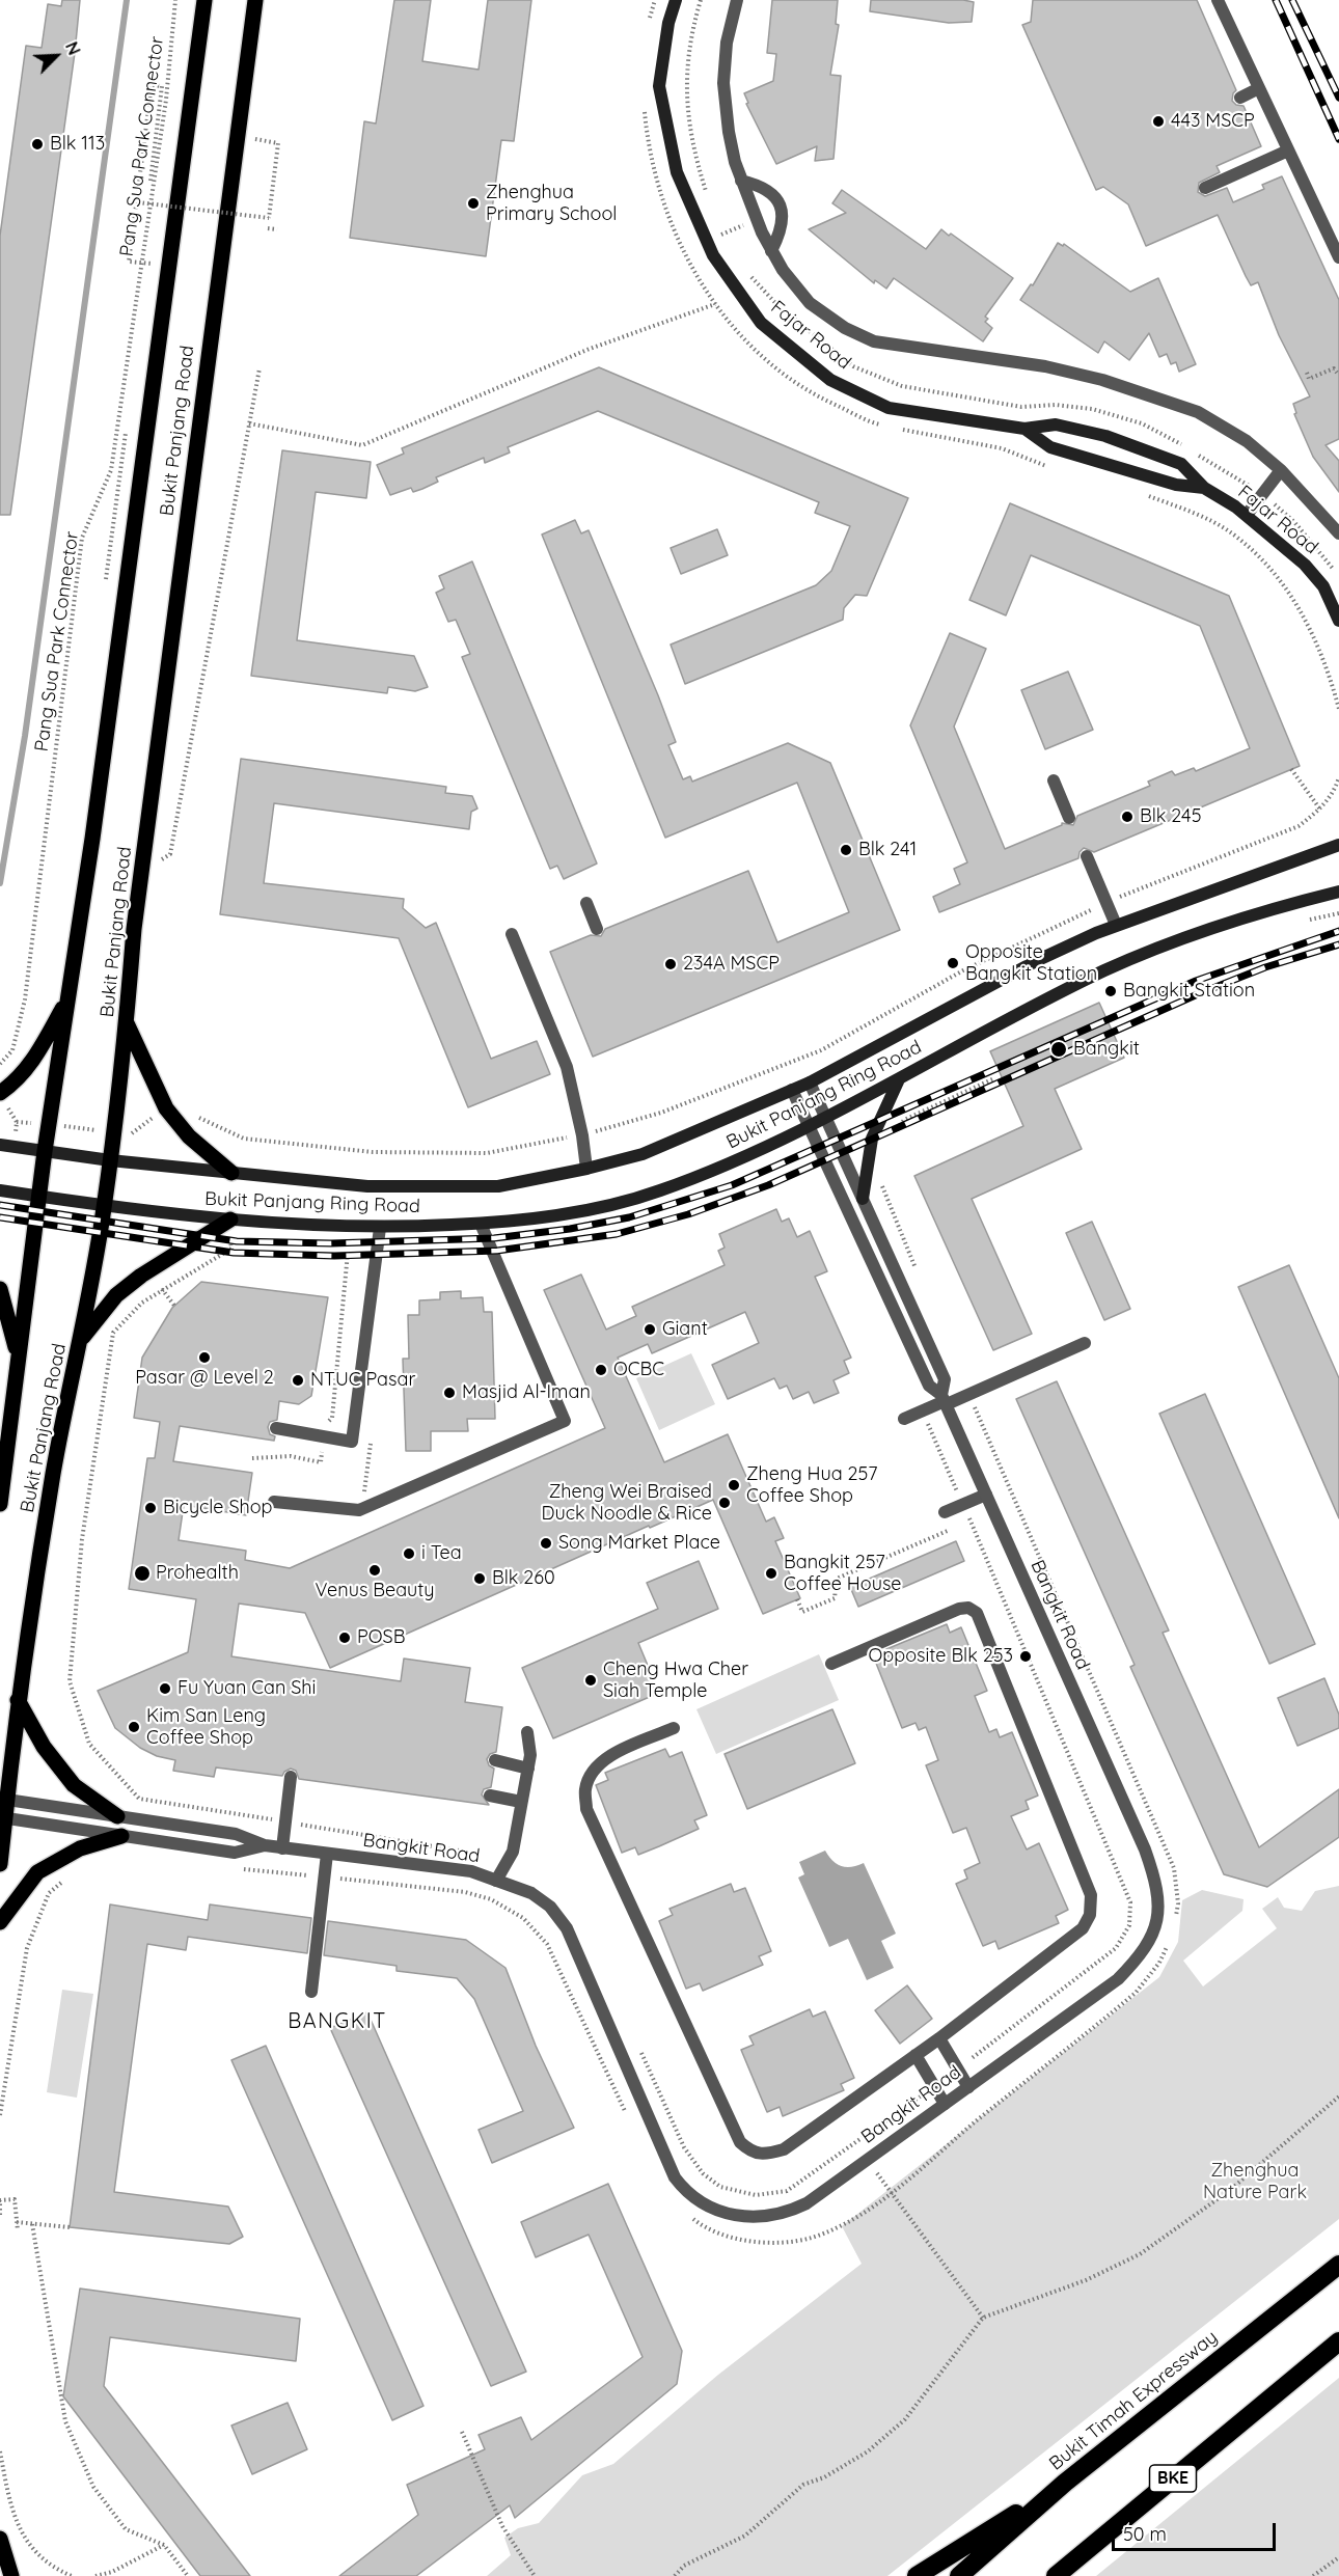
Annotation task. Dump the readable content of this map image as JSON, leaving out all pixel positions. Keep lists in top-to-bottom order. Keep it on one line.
{"streets":{"highway":["Bukit Timah Expressway","BKE"],"main road":["Fajar Road","Bukit Panjang Road","Bukit Panjang Ring Road"],"street":["Bangkit Road"],"path":["Pang Sua Park Connector"]},"crossings":[["Bukit Panjang Road","Bukit Panjang Ring Road"],["Bukit Panjang Road","Bangkit Road"],["Bukit Panjang Ring Road","Bangkit Road"]],"districts":["BANGKIT"],"parks":["Zhenghua Nature Park"],"places":["443 MSCP","Blk 113","Zhenghua Primary School","Blk 245","Blk 241","Opposite Bangkit Station","234A MSCP","Bangkit Station","Bangkit","Giant","Pasar @ Level 2","OCBC","NTUC Pasar","Masjid Al-Iman","Zheng Hua 257 Coffee Shop","Zheng Wei Braised Duck Noodle & Rice","Bicycle Shop","Song Market Place","i Tea","Venus Beauty","Prohealth","Bangkit 257 Coffee House","Blk 260","POSB","Opposite Blk 253","Cheng Hwa Cher Siah Temple","Fu Yuan Can Shi","Kim San Leng Coffee Shop"],"scale_bar":"50 m","north":"top right"}
